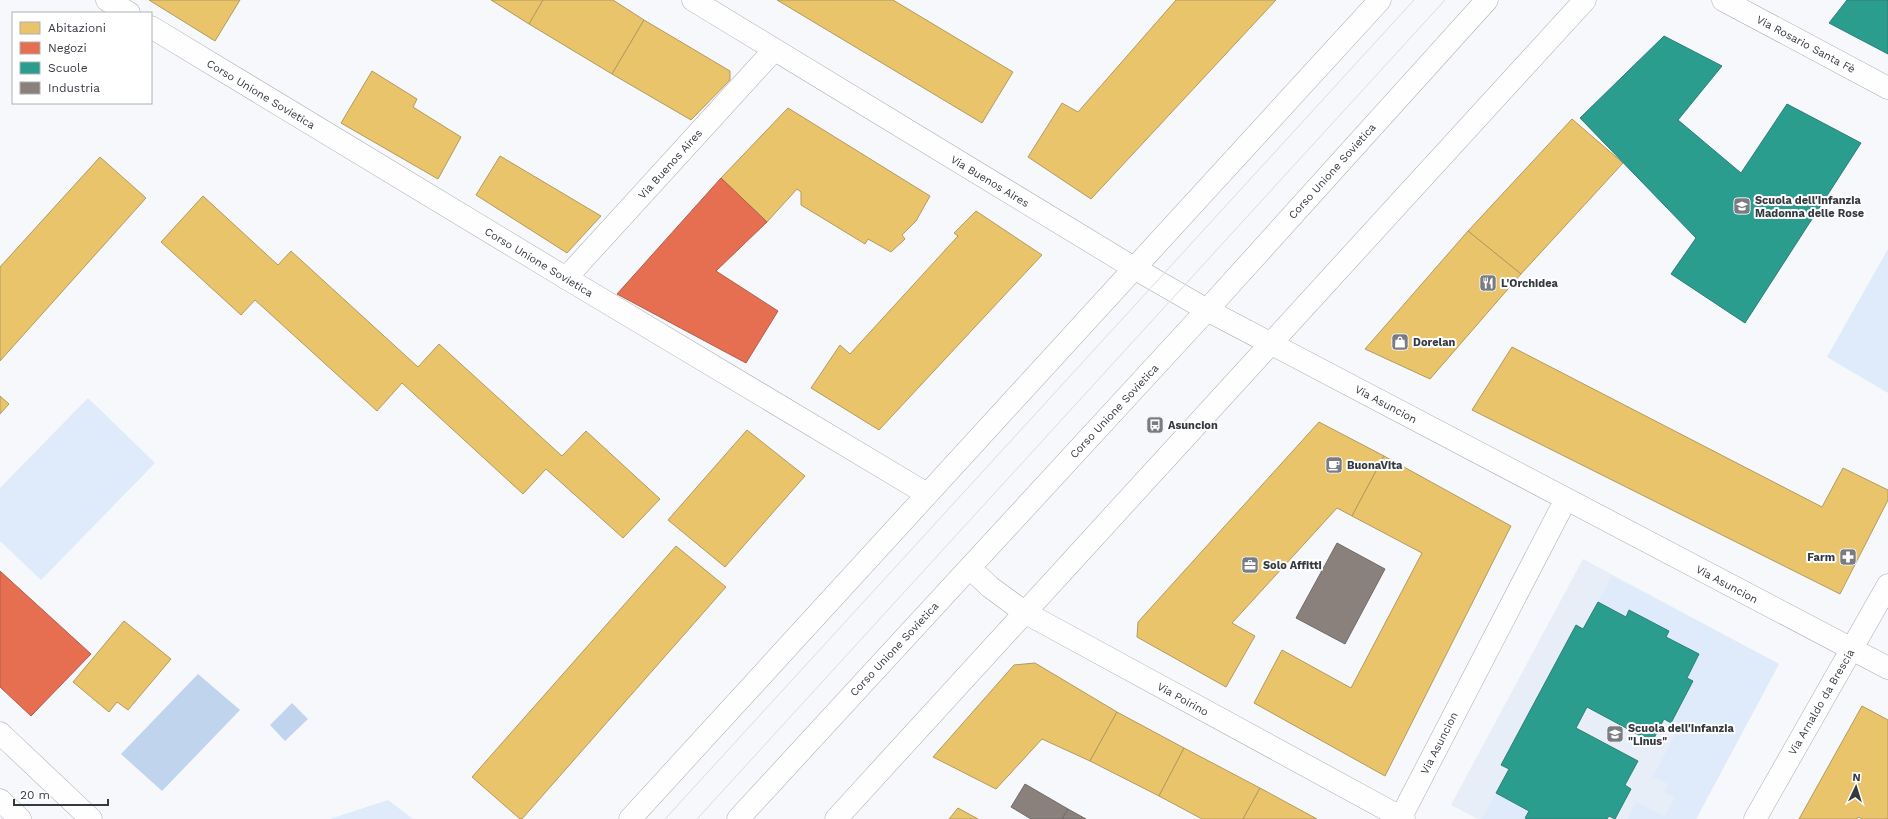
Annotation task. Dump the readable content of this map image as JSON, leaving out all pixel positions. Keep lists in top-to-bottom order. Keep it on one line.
{"streets":{"street":["Via Rosario Santa Fè","Corso Unione Sovietica","Via Buenos Aires","Via Asuncion","Via Poirino","Via Arnaldo da Brescia"]},"crossings":[["Corso Unione Sovietica","Via Buenos Aires"],["Corso Unione Sovietica","Via Asuncion"],["Corso Unione Sovietica","Via Poirino"],["Via Buenos Aires","Via Asuncion"],["Via Asuncion","Via Poirino"],["Via Asuncion","Via Arnaldo da Brescia"]],"places":{"school or university":["Scuola dell'Infanzia Madonna delle Rose","Scuola dell'Infanzia \"Linus\""],"restaurant":["L'Orchidea"],"shop":["Dorelan"],"bus stop":["Asuncion"],"cafe":["BuonaVita"],"pharmacy":["Farm"],"office":["Solo Affitti"]},"legend":["Abitazioni","Negozi","Scuole","Industria"],"scale_bar":"20 m","north":"top"}
